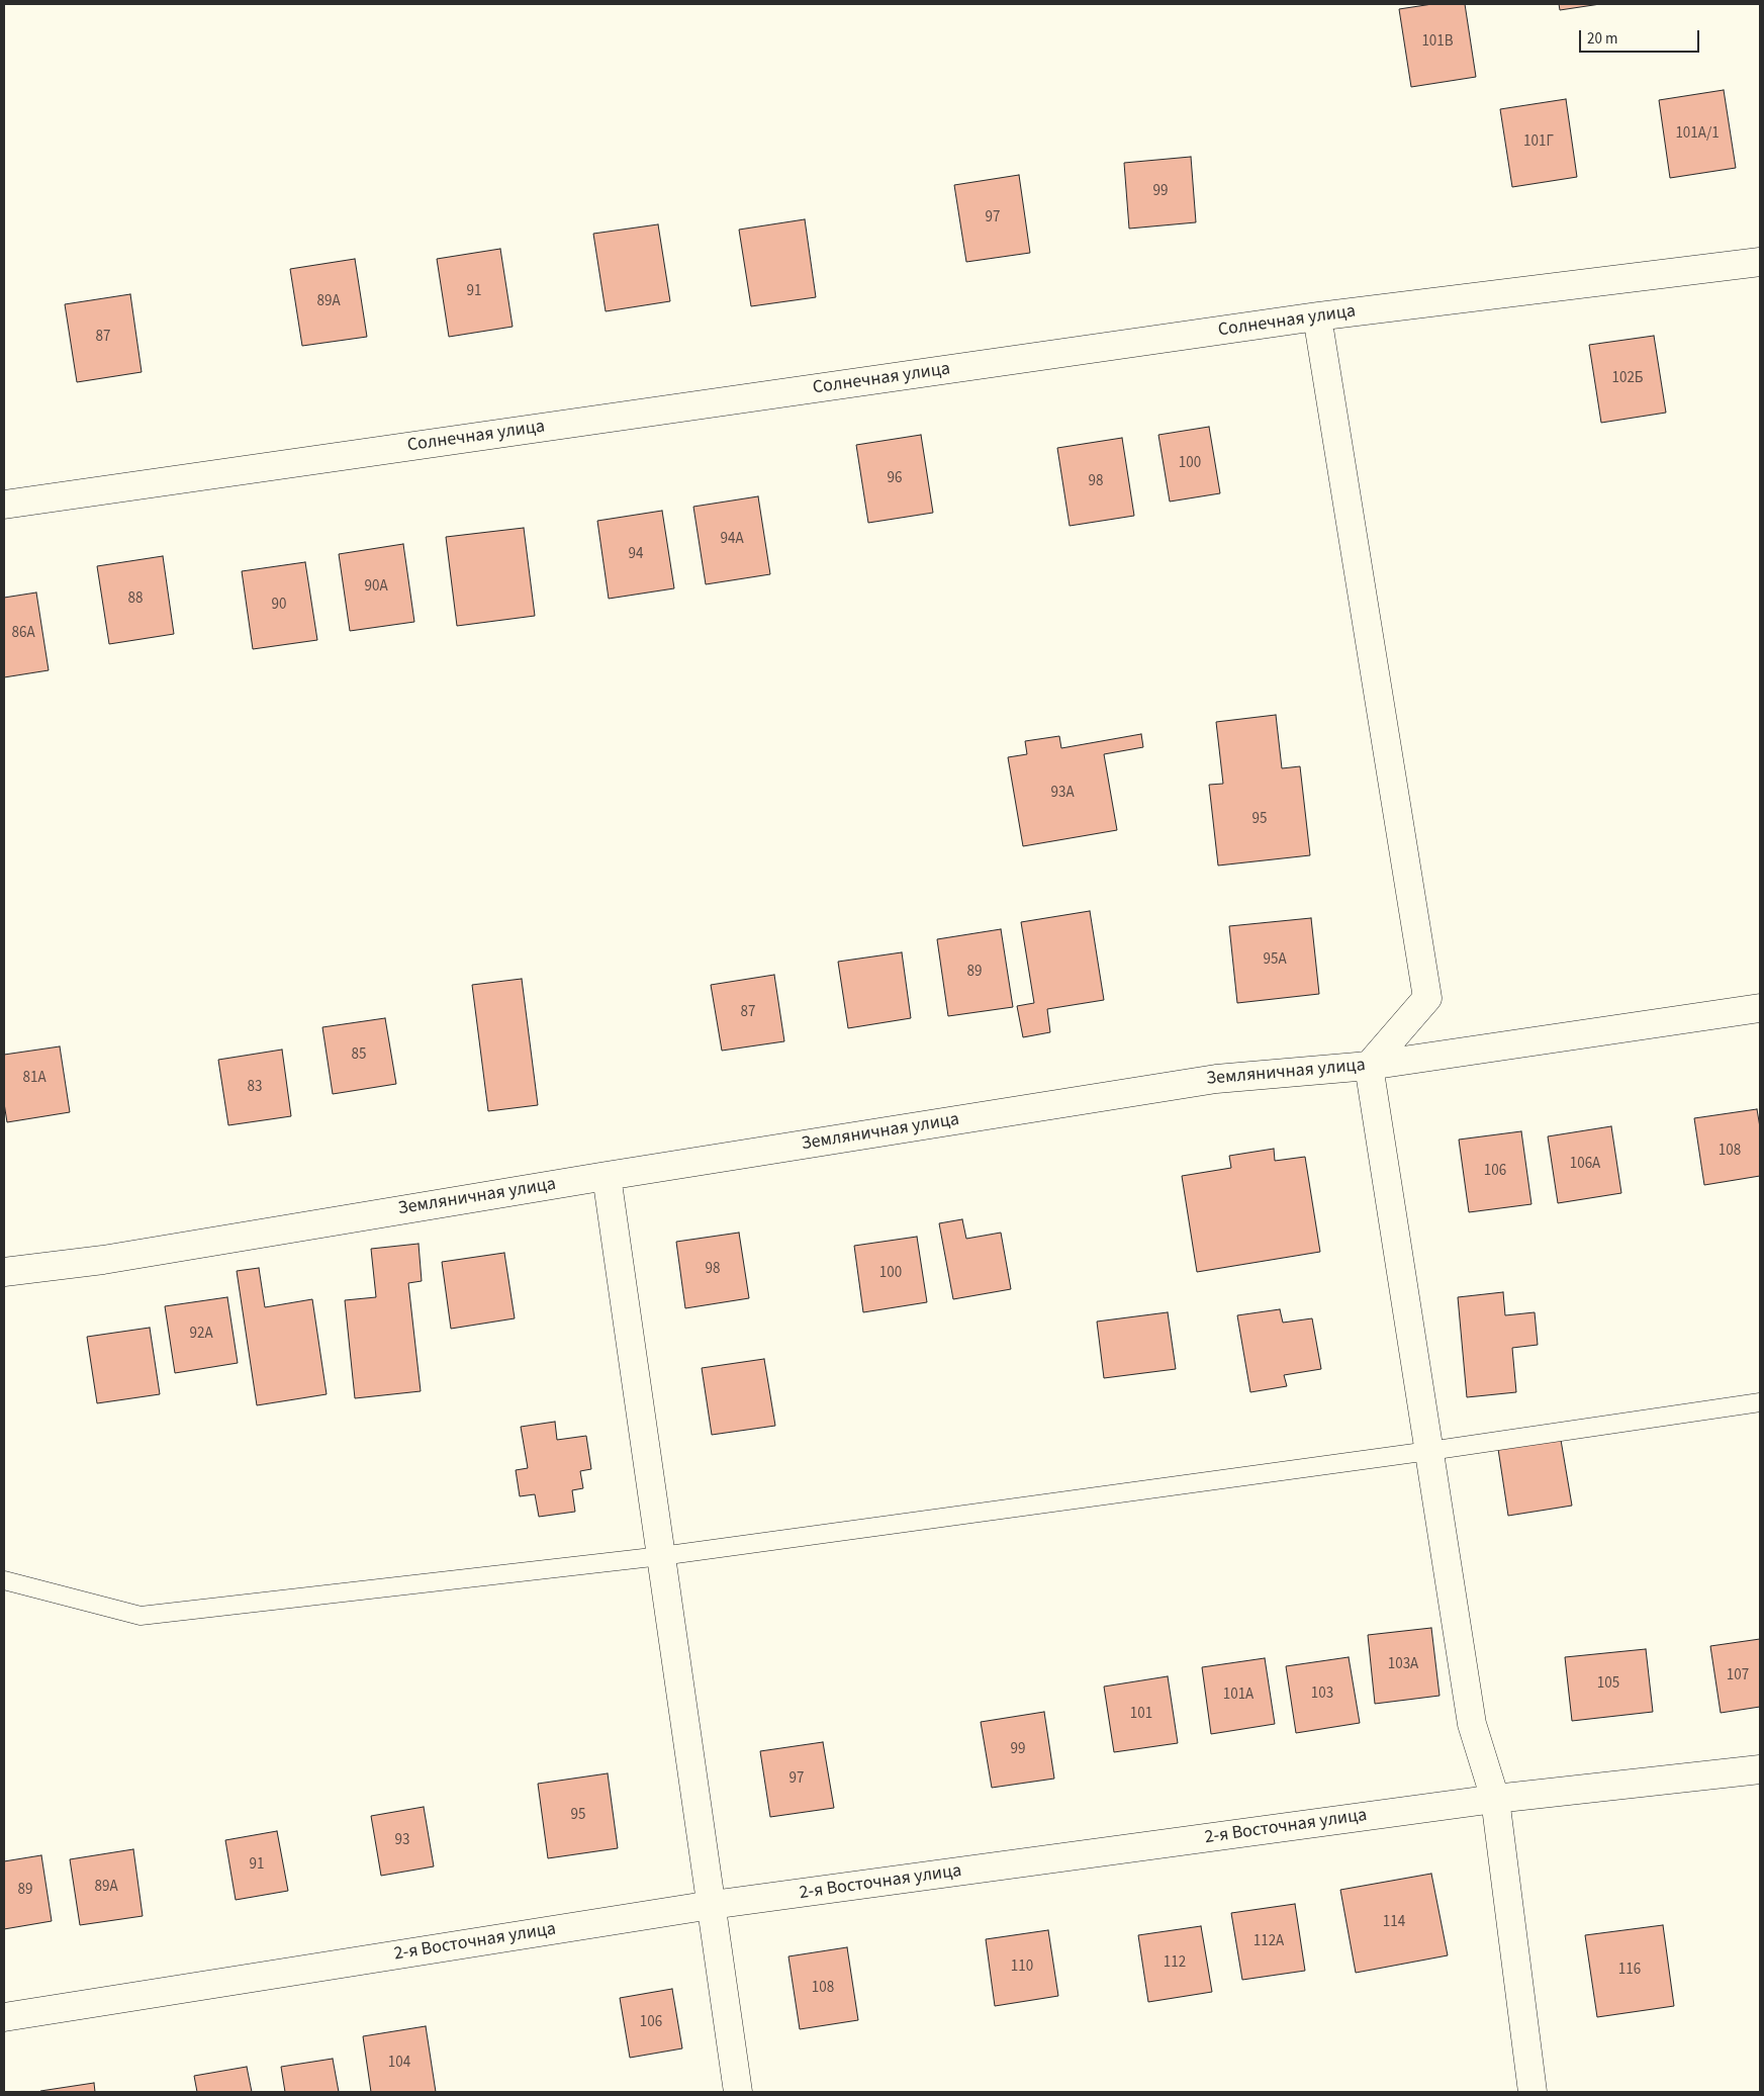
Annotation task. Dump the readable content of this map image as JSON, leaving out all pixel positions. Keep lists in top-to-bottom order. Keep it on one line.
{"streets":{"street":["Солнечная улица","Земляничная улица","2-я Восточная улица"]},"house_numbers":["101В","101А/1","101Г","99","97","91","89А","87","102Б","100","96","98","94А","94","90А","88","90","86А","93А","95","95А","89","87","85","81А","83","108","106А","106","98","100","92А","103А","107","105","103","101А","101","99","97","95","93","91","89А","89","114","112А","112","110","116","108","106","104"],"scale_bar":"20 m"}
